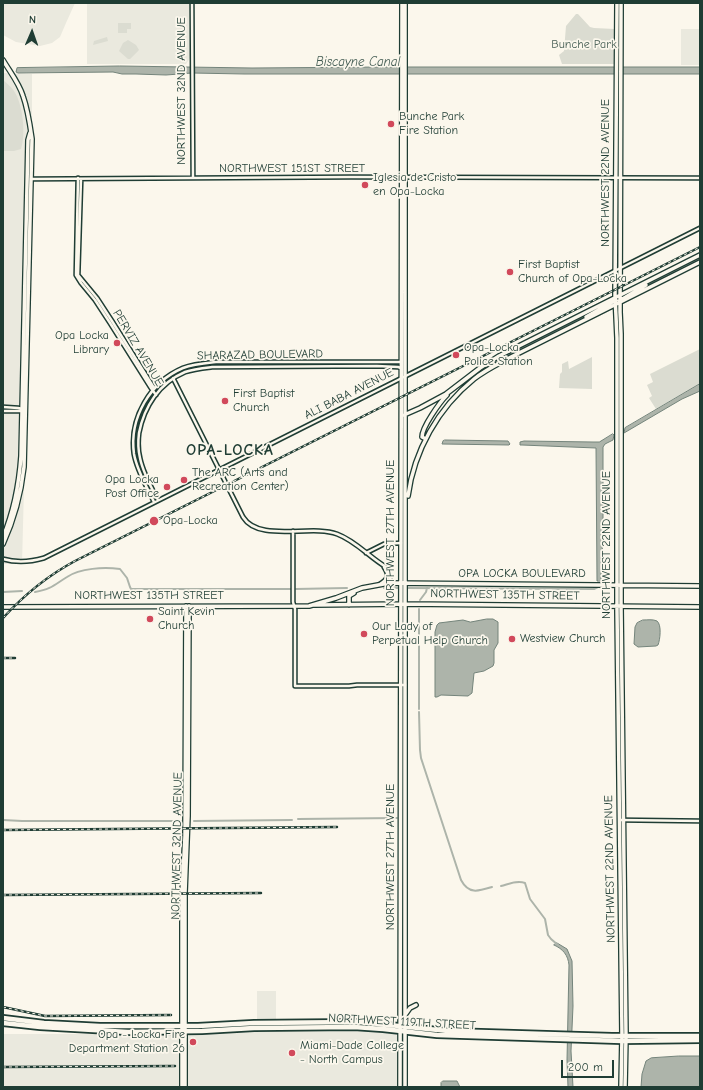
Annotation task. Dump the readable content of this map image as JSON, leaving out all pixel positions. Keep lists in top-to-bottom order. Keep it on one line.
{"streets":{"highway":["NORTHWEST 119TH STREET"],"main road":["NORTHWEST 32ND AVENUE","NORTHWEST 22ND AVENUE","NORTHWEST 27TH AVENUE","OPA LOCKA BOULEVARD","NORTHWEST 135TH STREET"],"street":["NORTHWEST 151ST STREET","PERVIZ AVENUE","SHARAZAD BOULEVARD","ALI BABA AVENUE"]},"crossings":[["NORTHWEST 32ND AVENUE","NORTHWEST 151ST STREET"],["NORTHWEST 32ND AVENUE","NORTHWEST 135TH STREET"],["NORTHWEST 32ND AVENUE","NORTHWEST 119TH STREET"],["NORTHWEST 151ST STREET","NORTHWEST 22ND AVENUE"],["NORTHWEST 151ST STREET","PERVIZ AVENUE"],["NORTHWEST 151ST STREET","NORTHWEST 27TH AVENUE"],["NORTHWEST 22ND AVENUE","ALI BABA AVENUE"],["NORTHWEST 22ND AVENUE","OPA LOCKA BOULEVARD"],["NORTHWEST 22ND AVENUE","NORTHWEST 135TH STREET"],["NORTHWEST 22ND AVENUE","NORTHWEST 119TH STREET"],["PERVIZ AVENUE","SHARAZAD BOULEVARD"],["SHARAZAD BOULEVARD","ALI BABA AVENUE"],["SHARAZAD BOULEVARD","NORTHWEST 27TH AVENUE"],["ALI BABA AVENUE","NORTHWEST 27TH AVENUE"],["NORTHWEST 27TH AVENUE","OPA LOCKA BOULEVARD"],["NORTHWEST 27TH AVENUE","NORTHWEST 135TH STREET"],["NORTHWEST 27TH AVENUE","NORTHWEST 119TH STREET"],["OPA LOCKA BOULEVARD","NORTHWEST 135TH STREET"]],"districts":["OPA-LOCKA"],"water":["Biscayne Canal"],"parks":["Bunche Park"],"places":["Bunche Park Fire Station","Iglesia de Cristo en Opa-Locka","First Baptist Church of Opa-Locka","Opa Locka Library","Opa-Locka Police Station","First Baptist Church","The ARC (Arts and Recreation Center)","Opa Locka Post Office","Opa-Locka","Saint Kevin Church","Our Lady of Perpetual Help Church","Westview Church","Opa - Locka Fire Department Station 26","Miami-Dade College - North Campus"],"scale_bar":"200 m","north":"top"}
